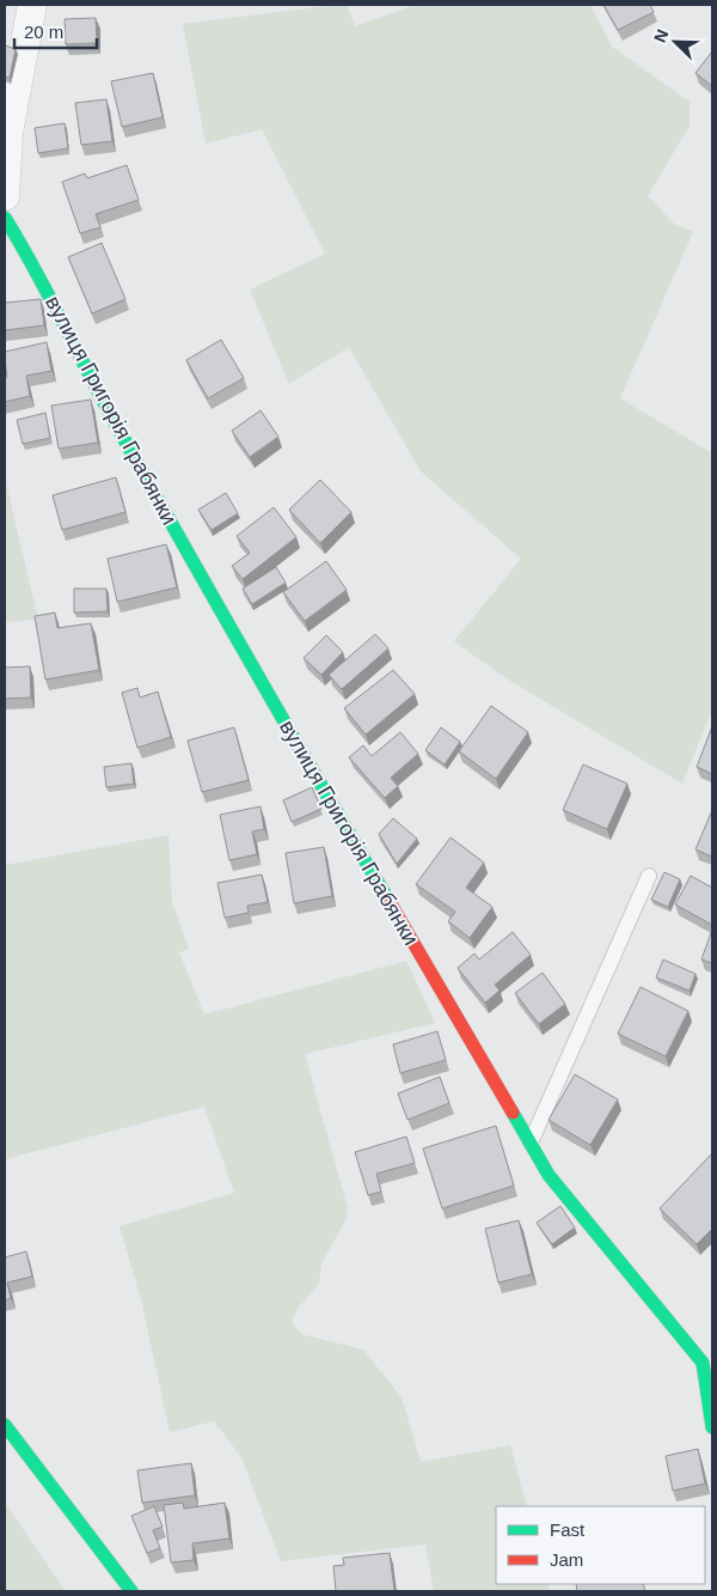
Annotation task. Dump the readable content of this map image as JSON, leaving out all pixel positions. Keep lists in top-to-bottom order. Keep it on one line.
{"streets":{"street":["вулиця Григорія Грабянки"]},"legend":["Fast","Jam"],"scale_bar":"20 m","north":"top left"}
